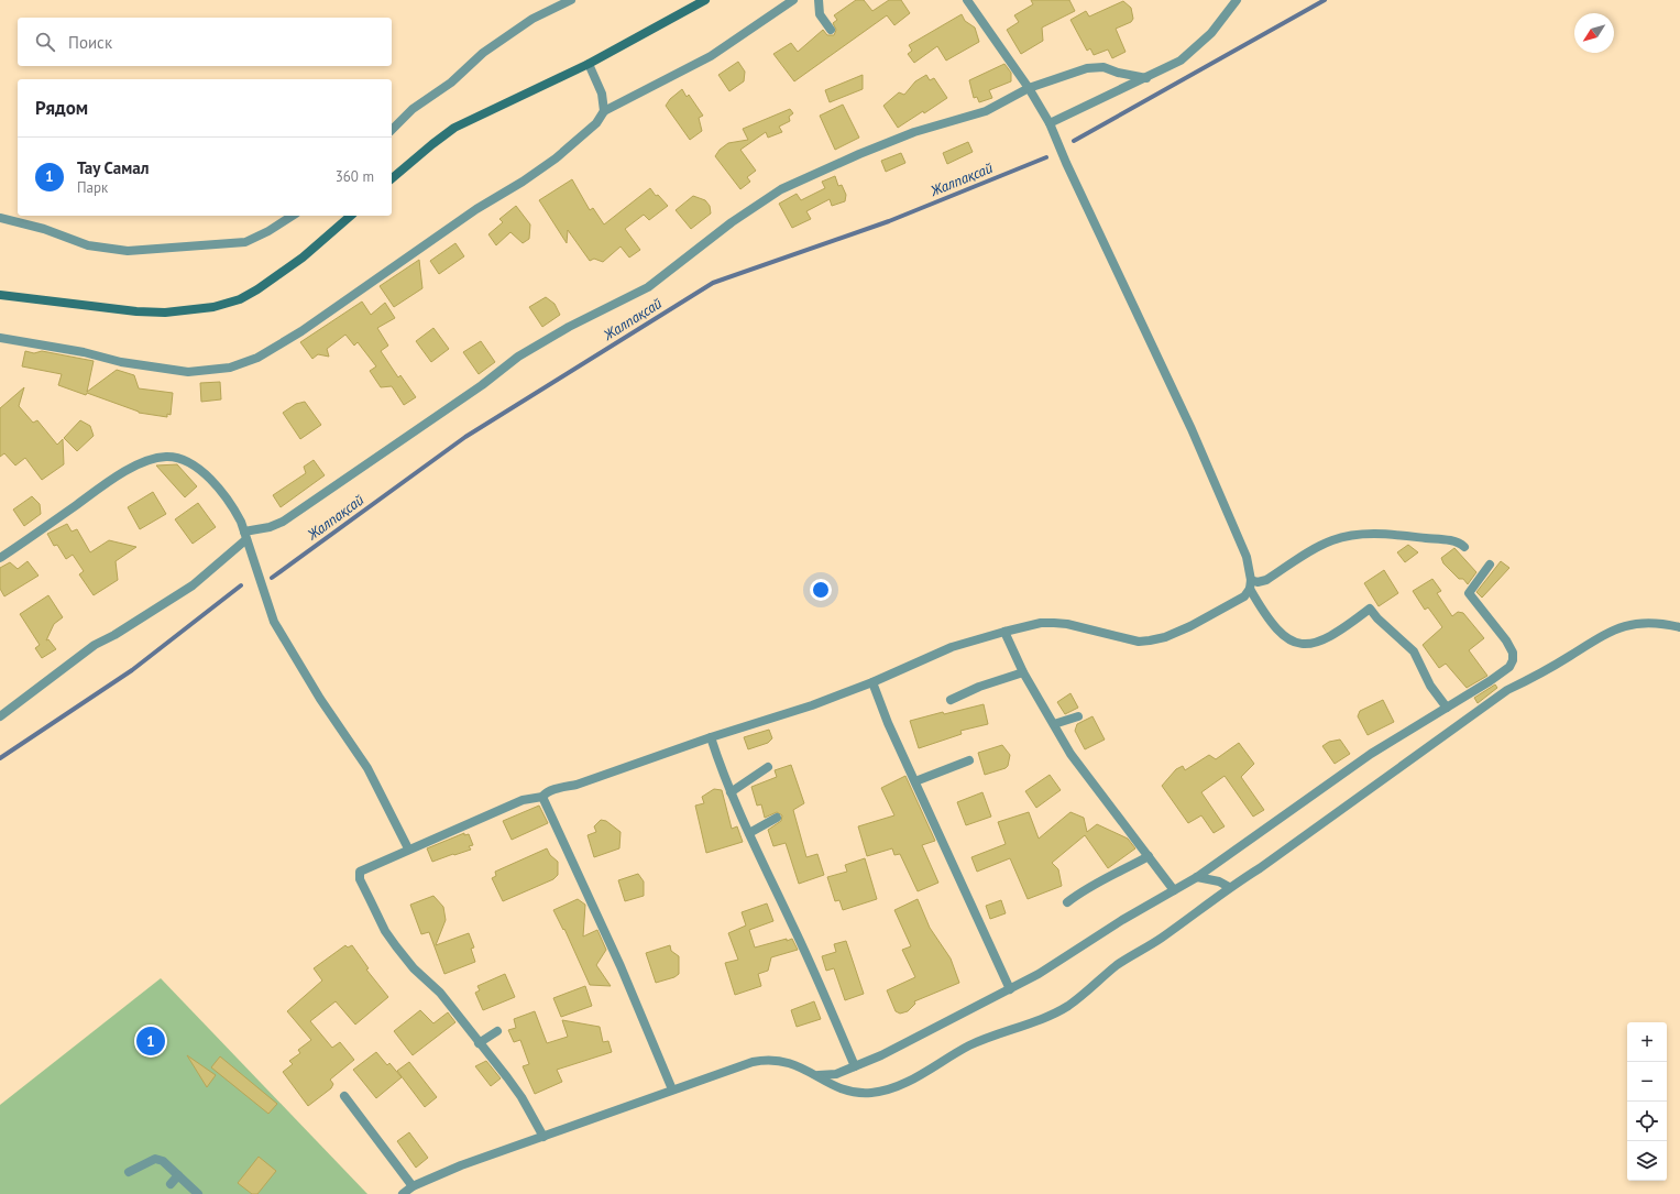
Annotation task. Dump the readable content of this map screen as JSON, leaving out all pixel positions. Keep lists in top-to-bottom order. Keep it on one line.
{"water":["Жалпақсай"],"north":"bottom left","page":{"search":"Поиск","heading":"Рядом","list":[{"mark":"1","name":"Тау Самал","note":"Парк","value":"360 m"}],"map_buttons":["+","−"],"pins":"1"}}
